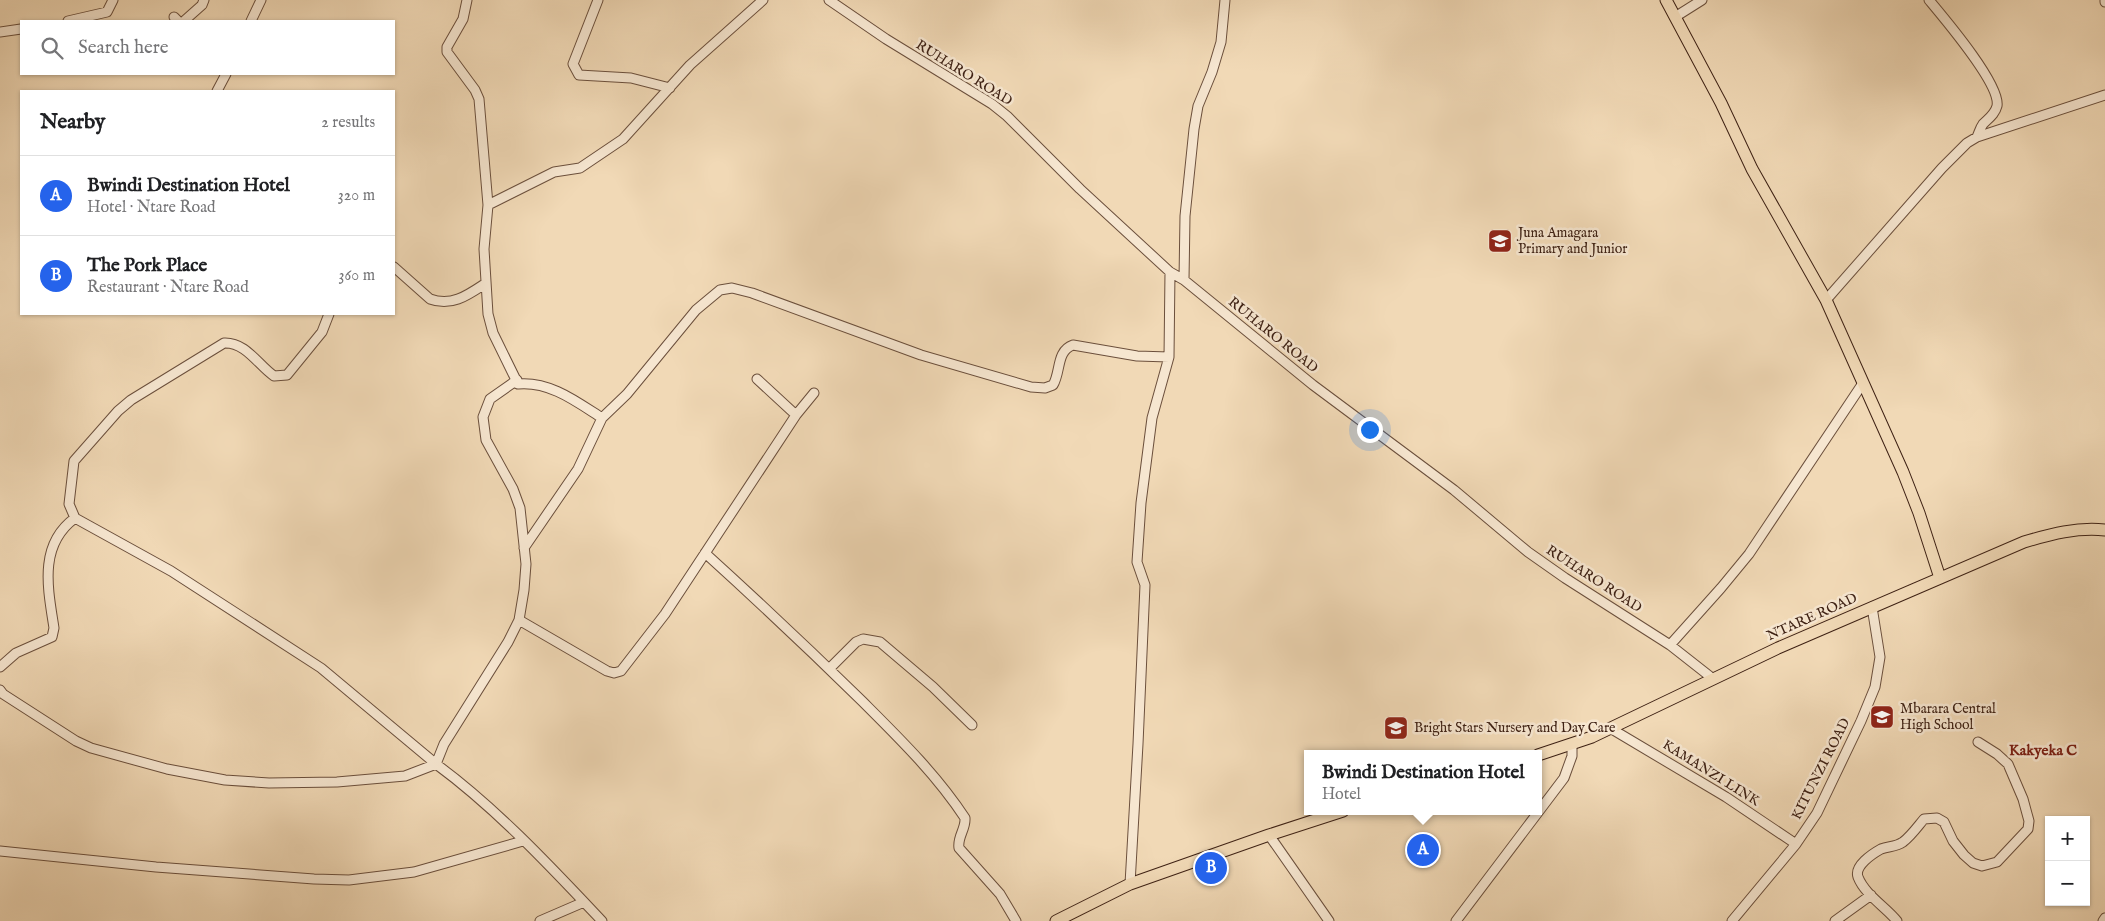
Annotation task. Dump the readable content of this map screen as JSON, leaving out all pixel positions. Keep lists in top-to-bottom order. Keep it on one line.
{"streets":{"main road":["NTARE ROAD"],"street":["RUHARO ROAD","KITUNZI ROAD","KAMANZI LINK"]},"crossings":[["RUHARO ROAD","NTARE ROAD"],["NTARE ROAD","KITUNZI ROAD"],["NTARE ROAD","KAMANZI LINK"],["KITUNZI ROAD","KAMANZI LINK"]],"districts":["Kakyeka C"],"places":{"school or university":["Juna Amagara Primary and Junior","Mbarara Central High School","Bright Stars Nursery and Day Care"]},"page":{"search":"Search here","heading":["Nearby","2 results"],"list":[{"mark":"A","name":"Bwindi Destination Hotel","note":"Hotel · Ntare Road","value":"320 m"},{"mark":"B","name":"The Pork Place","note":"Restaurant · Ntare Road","value":"360 m"}],"popup":["Bwindi Destination Hotel","Hotel"],"map_buttons":["+","−"],"pins":["A","B"]}}
